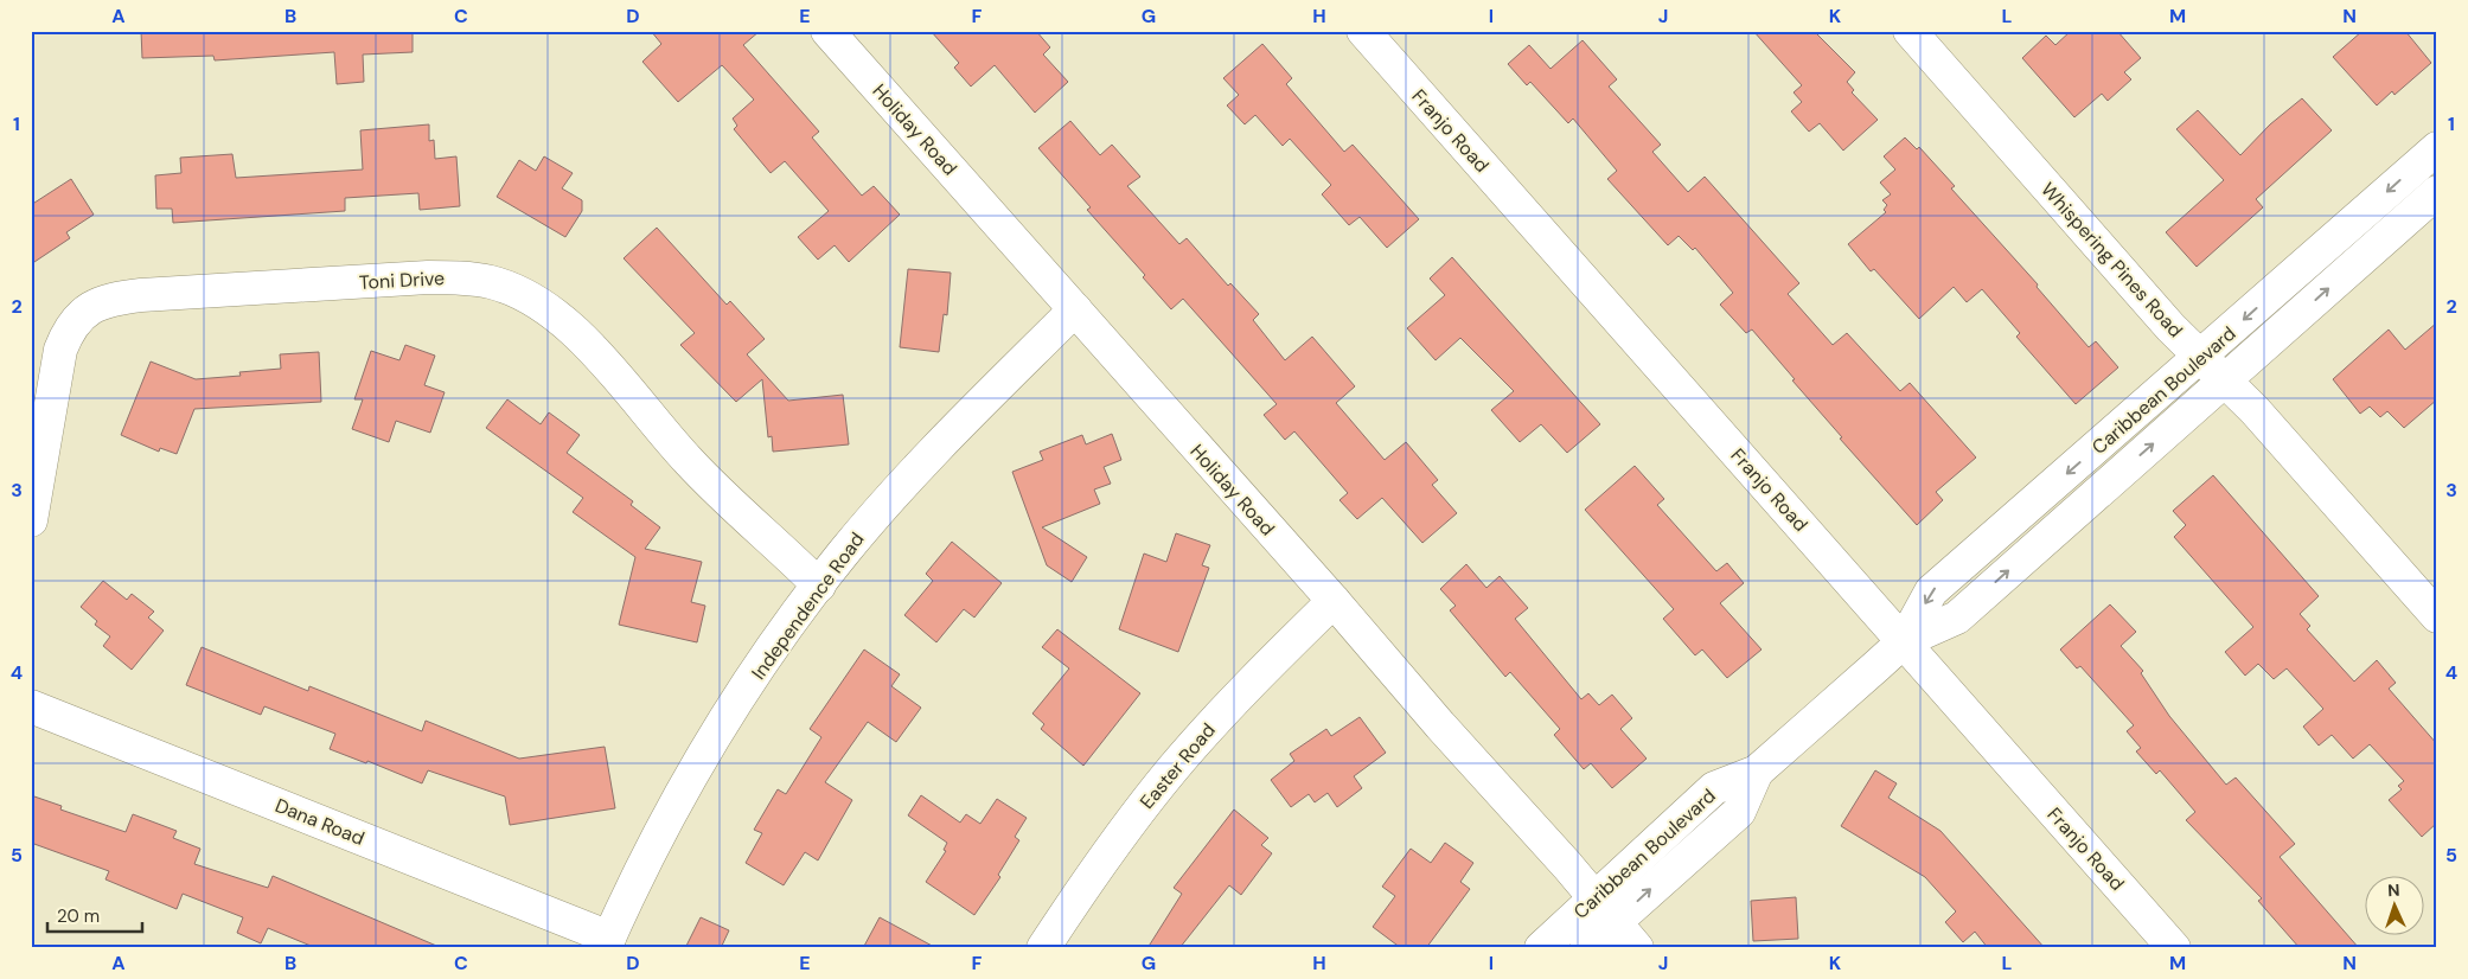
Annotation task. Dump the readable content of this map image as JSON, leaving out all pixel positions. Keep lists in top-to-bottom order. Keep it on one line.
{"streets":{"street":["Holiday Road","Franjo Road","Whispering Pines Road","Toni Drive","Caribbean Boulevard","Independence Road","Easter Road","Dana Road"]},"crossings":[["Holiday Road","Caribbean Boulevard"],["Holiday Road","Independence Road"],["Holiday Road","Easter Road"],["Franjo Road","Caribbean Boulevard"],["Whispering Pines Road","Caribbean Boulevard"],["Toni Drive","Independence Road"],["Independence Road","Dana Road"]],"scale_bar":"20 m","north":"top","grid":{"columns":["A","B","C","D","E","F","G","H","I","J","K","L","M","N"],"rows":["1","2","3","4","5"]}}
